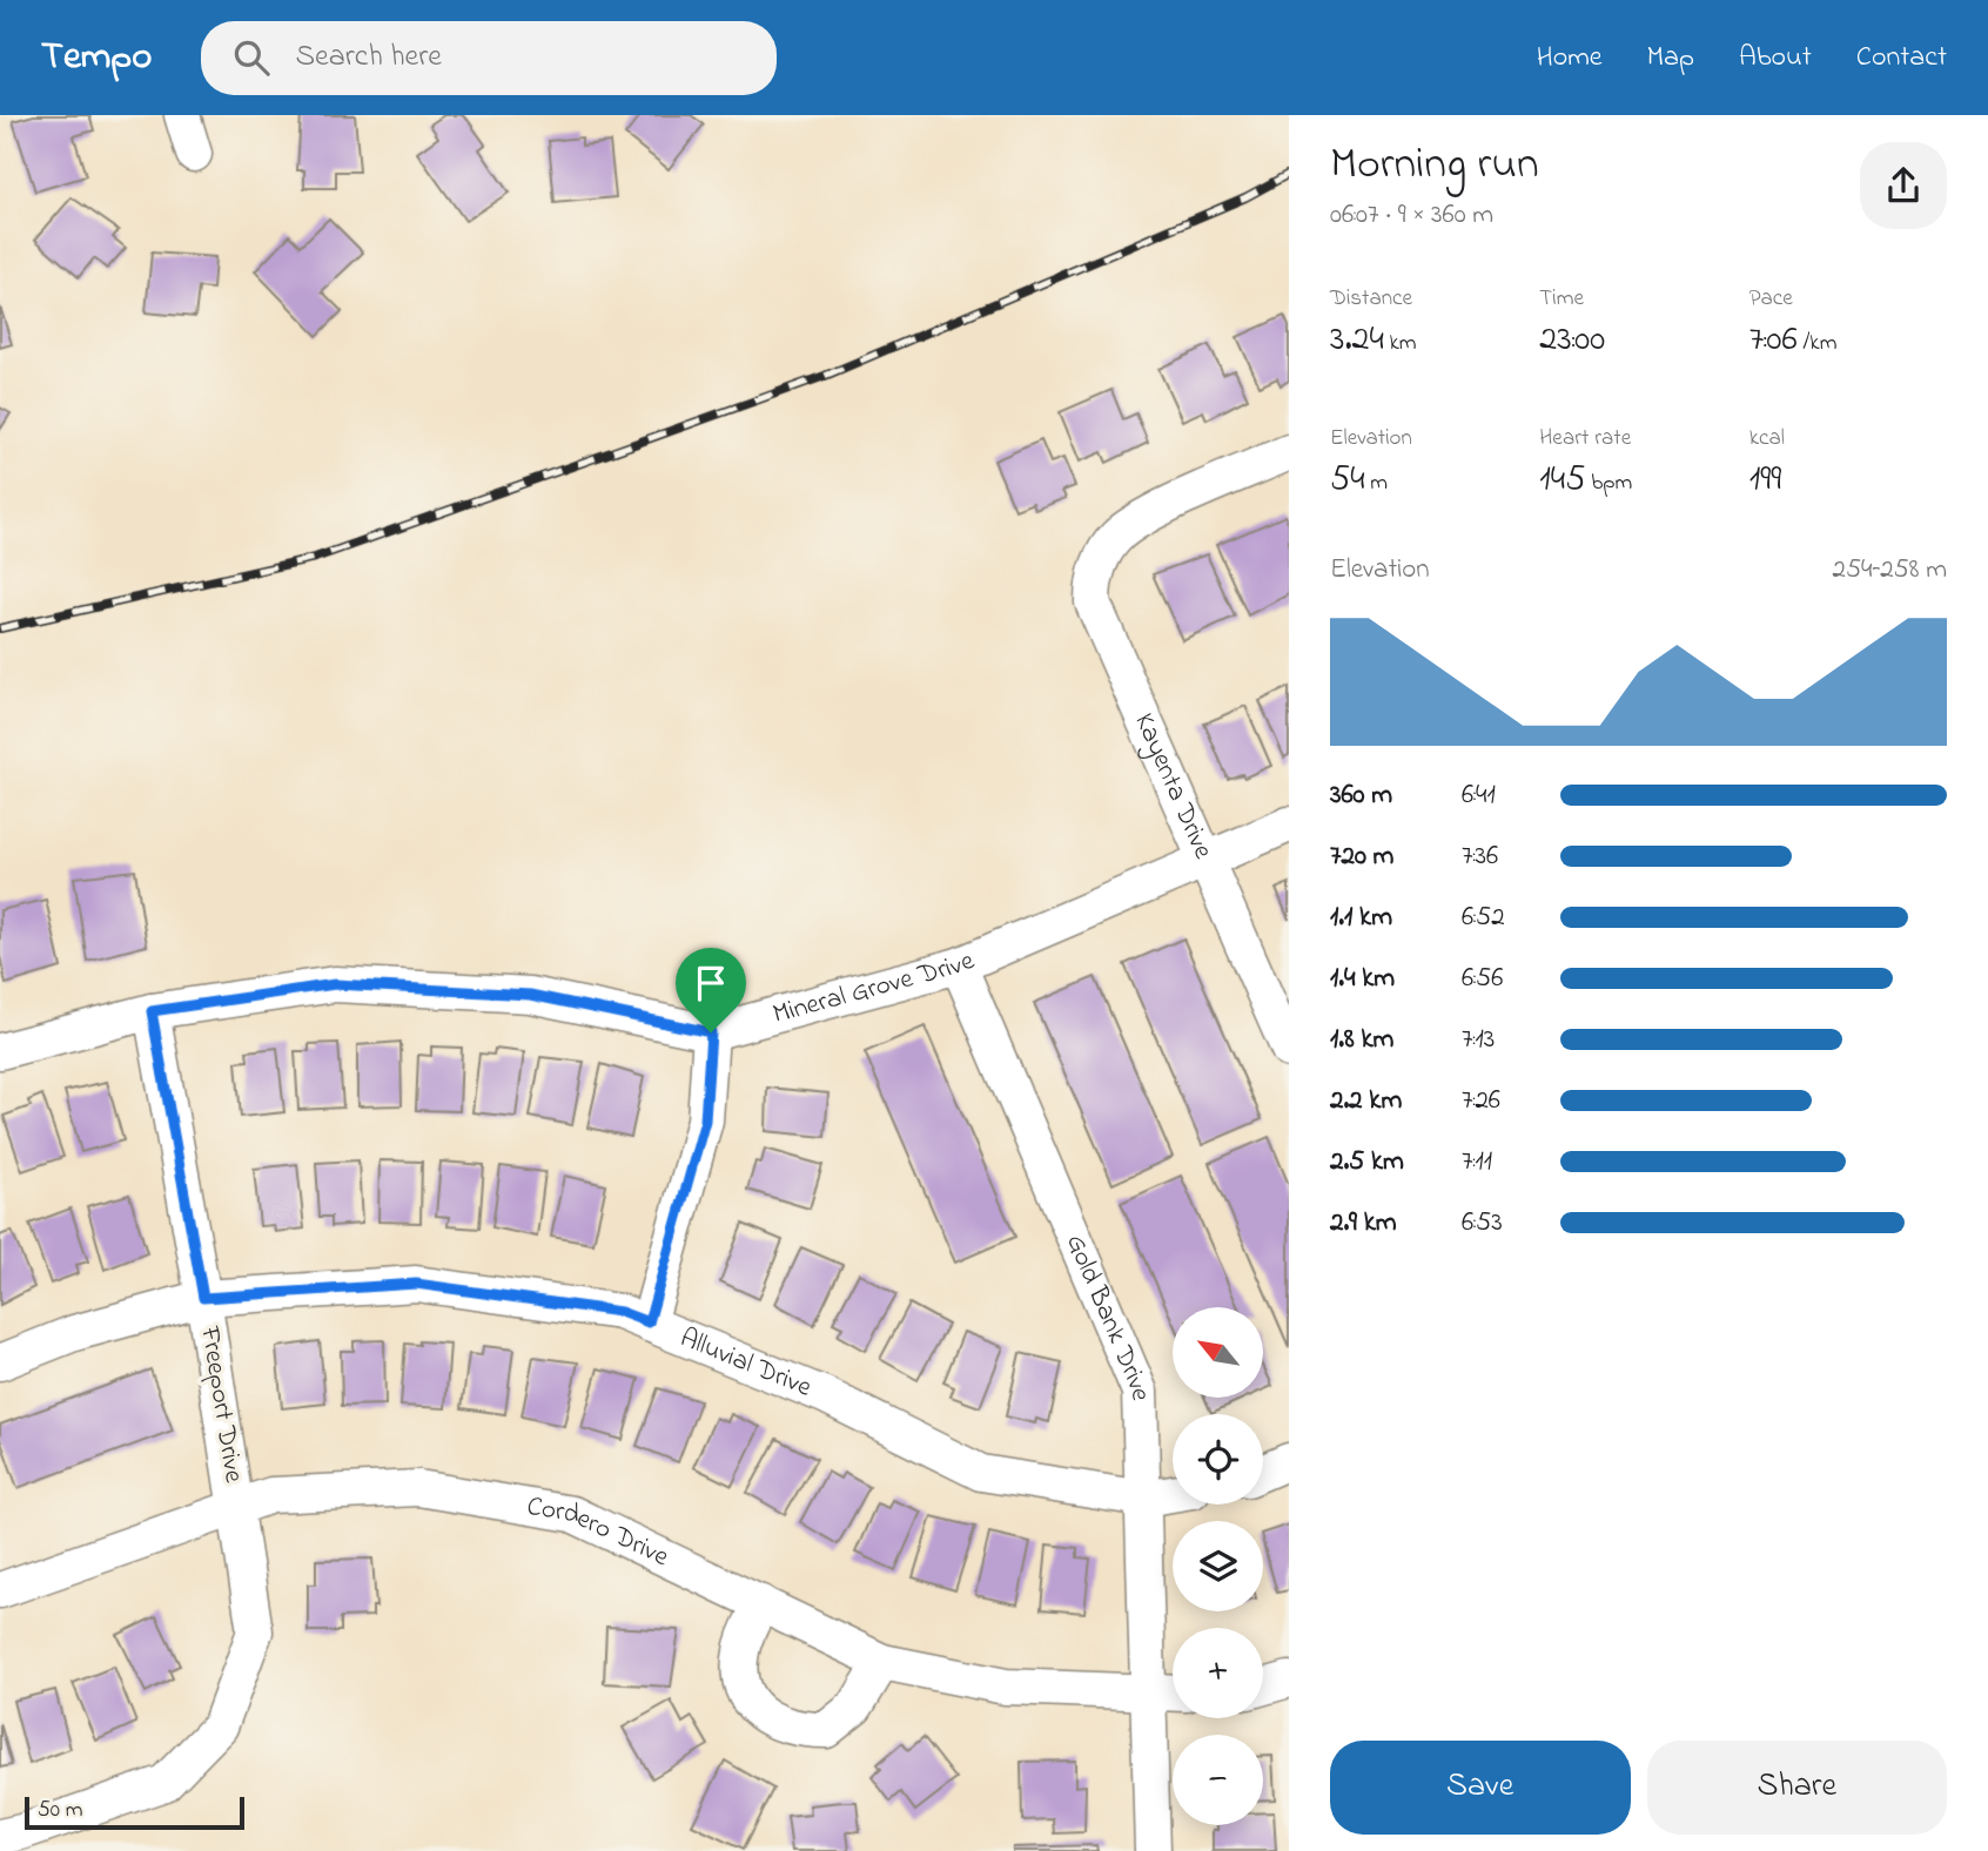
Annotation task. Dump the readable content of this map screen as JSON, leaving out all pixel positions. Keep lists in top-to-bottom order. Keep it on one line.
{"streets":{"street":["Kayenta Drive","Mineral Grove Drive","Gold Bank Drive","Alluvial Drive","Freeport Drive","Cordero Drive"]},"crossings":[["Kayenta Drive","Mineral Grove Drive"],["Mineral Grove Drive","Gold Bank Drive"],["Mineral Grove Drive","Freeport Drive"],["Gold Bank Drive","Alluvial Drive"],["Gold Bank Drive","Cordero Drive"],["Alluvial Drive","Freeport Drive"],["Freeport Drive","Cordero Drive"]],"scale_bar":"50 m","north":"top left","page":{"header":"Tempo","search":"Search here","nav":["Home","Map","About","Contact"],"heading":["Morning run","06:07 · 9 × 360 m"],"stats":[["Distance","3.24 km"],["Time","23:00"],["Pace","7:06 /km"],["Elevation","54 m"],["Heart rate","145 bpm"],["kcal","199"]],"chart":["Elevation","254–258 m"],"list":[{"name":"360 m","note":"6:41"},{"name":"720 m","note":"7:36"},{"name":"1.1 km","note":"6:52"},{"name":"1.4 km","note":"6:56"},{"name":"1.8 km","note":"7:13"},{"name":"2.2 km","note":"7:26"},{"name":"2.5 km","note":"7:11"},{"name":"2.9 km","note":"6:53"}],"map_buttons":["+","−"],"buttons":["Save","Share"],"scale":"50 m"}}
